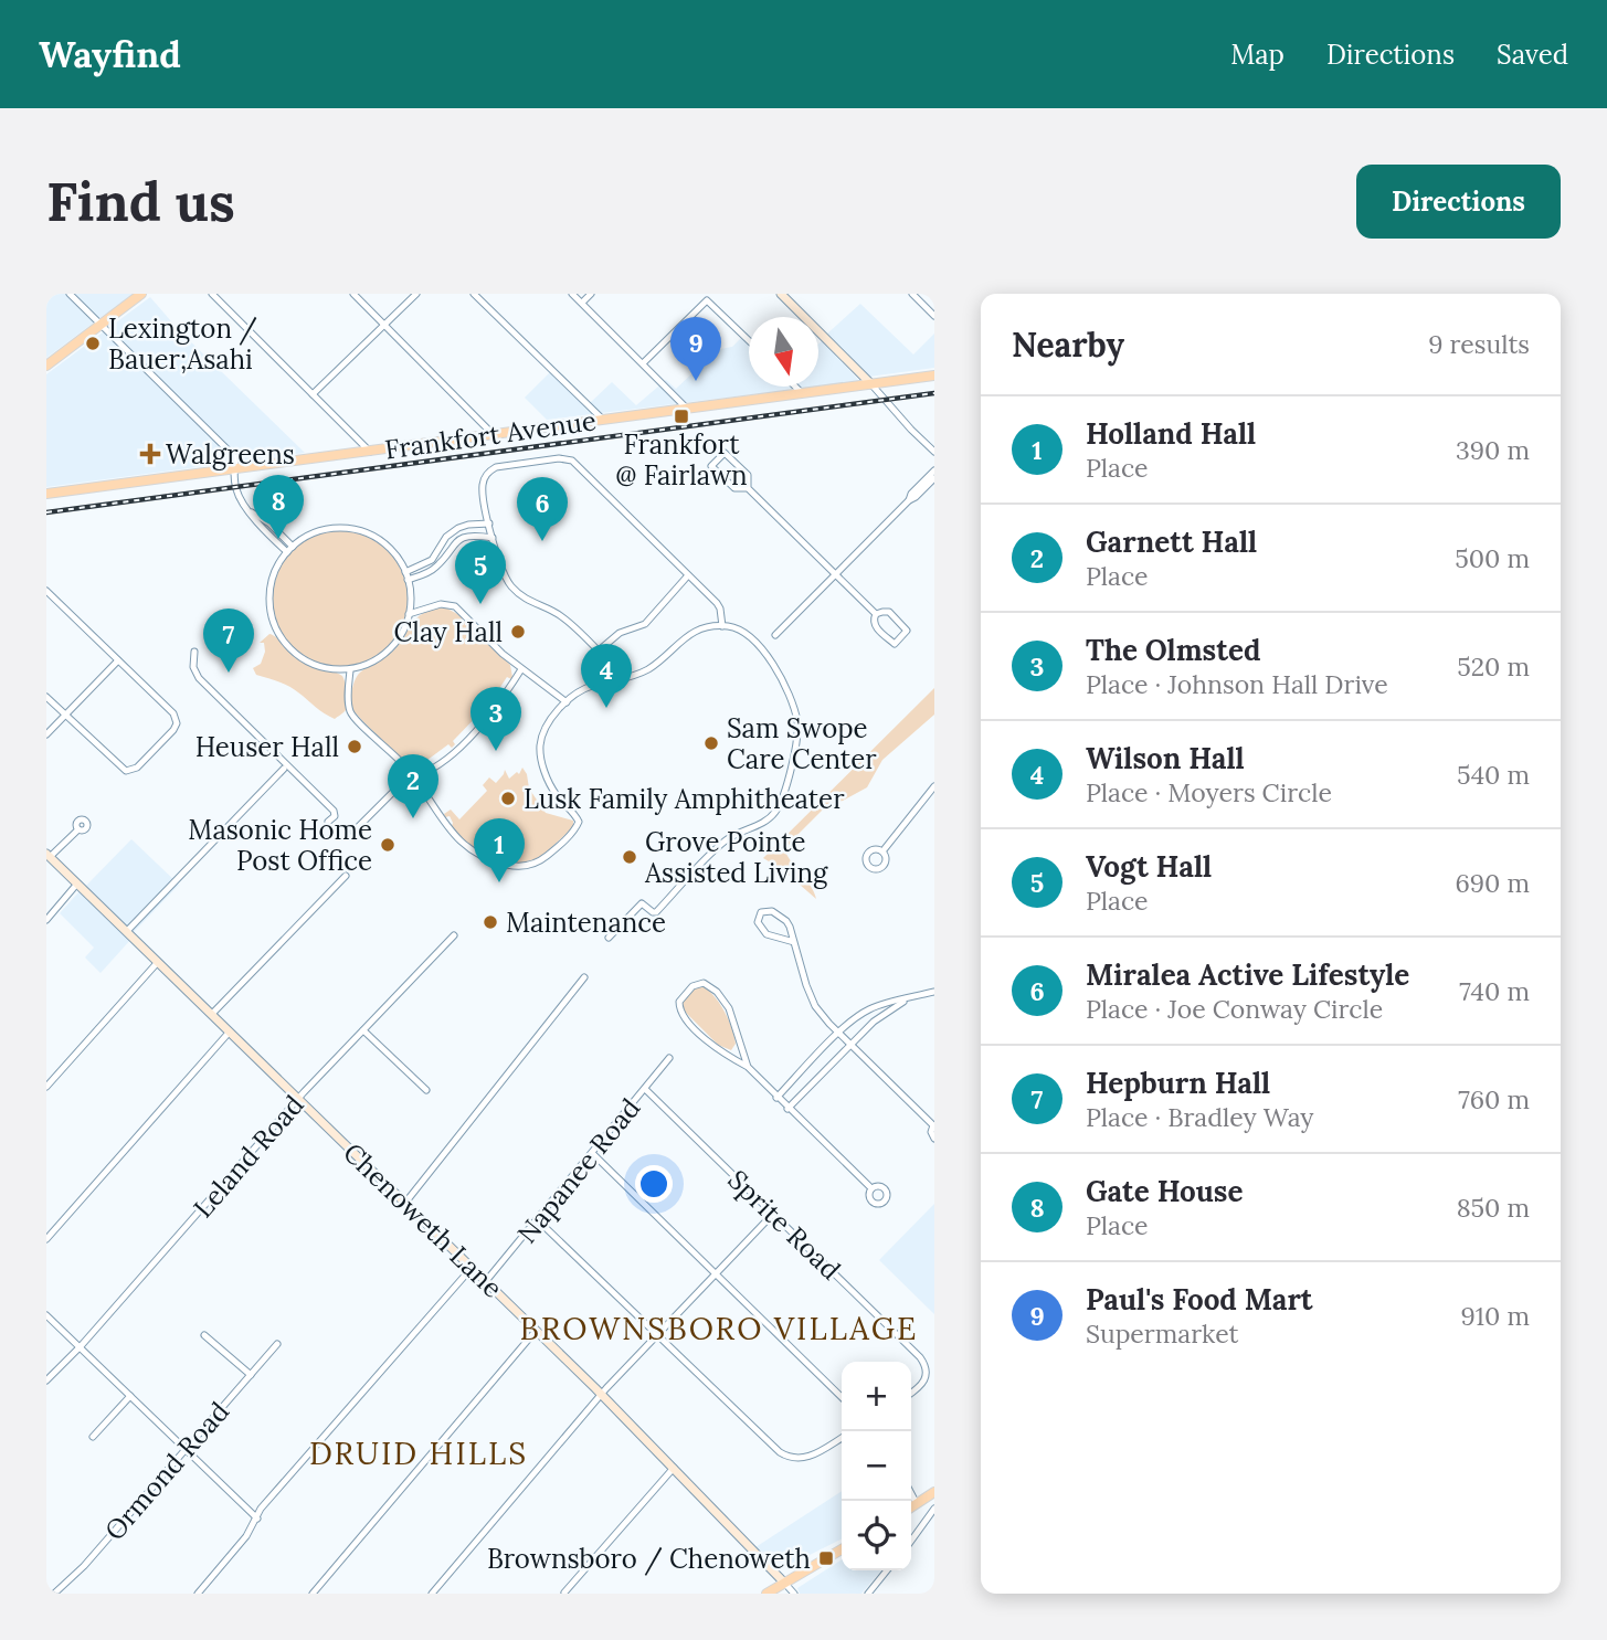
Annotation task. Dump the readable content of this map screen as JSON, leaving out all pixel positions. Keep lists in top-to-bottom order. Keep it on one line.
{"streets":{"main road":["Frankfort Avenue","Chenoweth Lane"],"street":["Leland Road","Napanee Road","Sprite Road","Ormond Road"]},"crossings":[["Leland Road","Chenoweth Lane"],["Napanee Road","Chenoweth Lane"],["Napanee Road","Sprite Road"]],"districts":["BROWNSBORO VILLAGE","DRUID HILLS"],"places":{"other":["Lexington / Bauer;Asahi","Clay Hall","Sam Swope Care Center","Heuser Hall","Lusk Family Amphitheater","Masonic Home Post Office","Grove Pointe Assisted Living","Maintenance"],"transit":["Frankfort @ Fairlawn","Brownsboro / Chenoweth"],"health":["Walgreens"]},"north":"bottom","page":{"header":"Wayfind","nav":["Map","Directions","Saved"],"buttons":"Directions","title":"Find us","heading":["Nearby","9 results"],"pins":["9","8","6","5","7","4","3","2","1"],"list":[{"mark":"1","name":"Holland Hall","note":"Place","value":"390 m"},{"mark":"2","name":"Garnett Hall","note":"Place","value":"500 m"},{"mark":"3","name":"The Olmsted","note":"Place · Johnson Hall Drive","value":"520 m"},{"mark":"4","name":"Wilson Hall","note":"Place · Moyers Circle","value":"540 m"},{"mark":"5","name":"Vogt Hall","note":"Place","value":"690 m"},{"mark":"6","name":"Miralea Active Lifestyle","note":"Place · Joe Conway Circle","value":"740 m"},{"mark":"7","name":"Hepburn Hall","note":"Place · Bradley Way","value":"760 m"},{"mark":"8","name":"Gate House","note":"Place","value":"850 m"},{"mark":"9","name":"Paul's Food Mart","note":"Supermarket","value":"910 m"}],"map_buttons":["+","−"]}}
